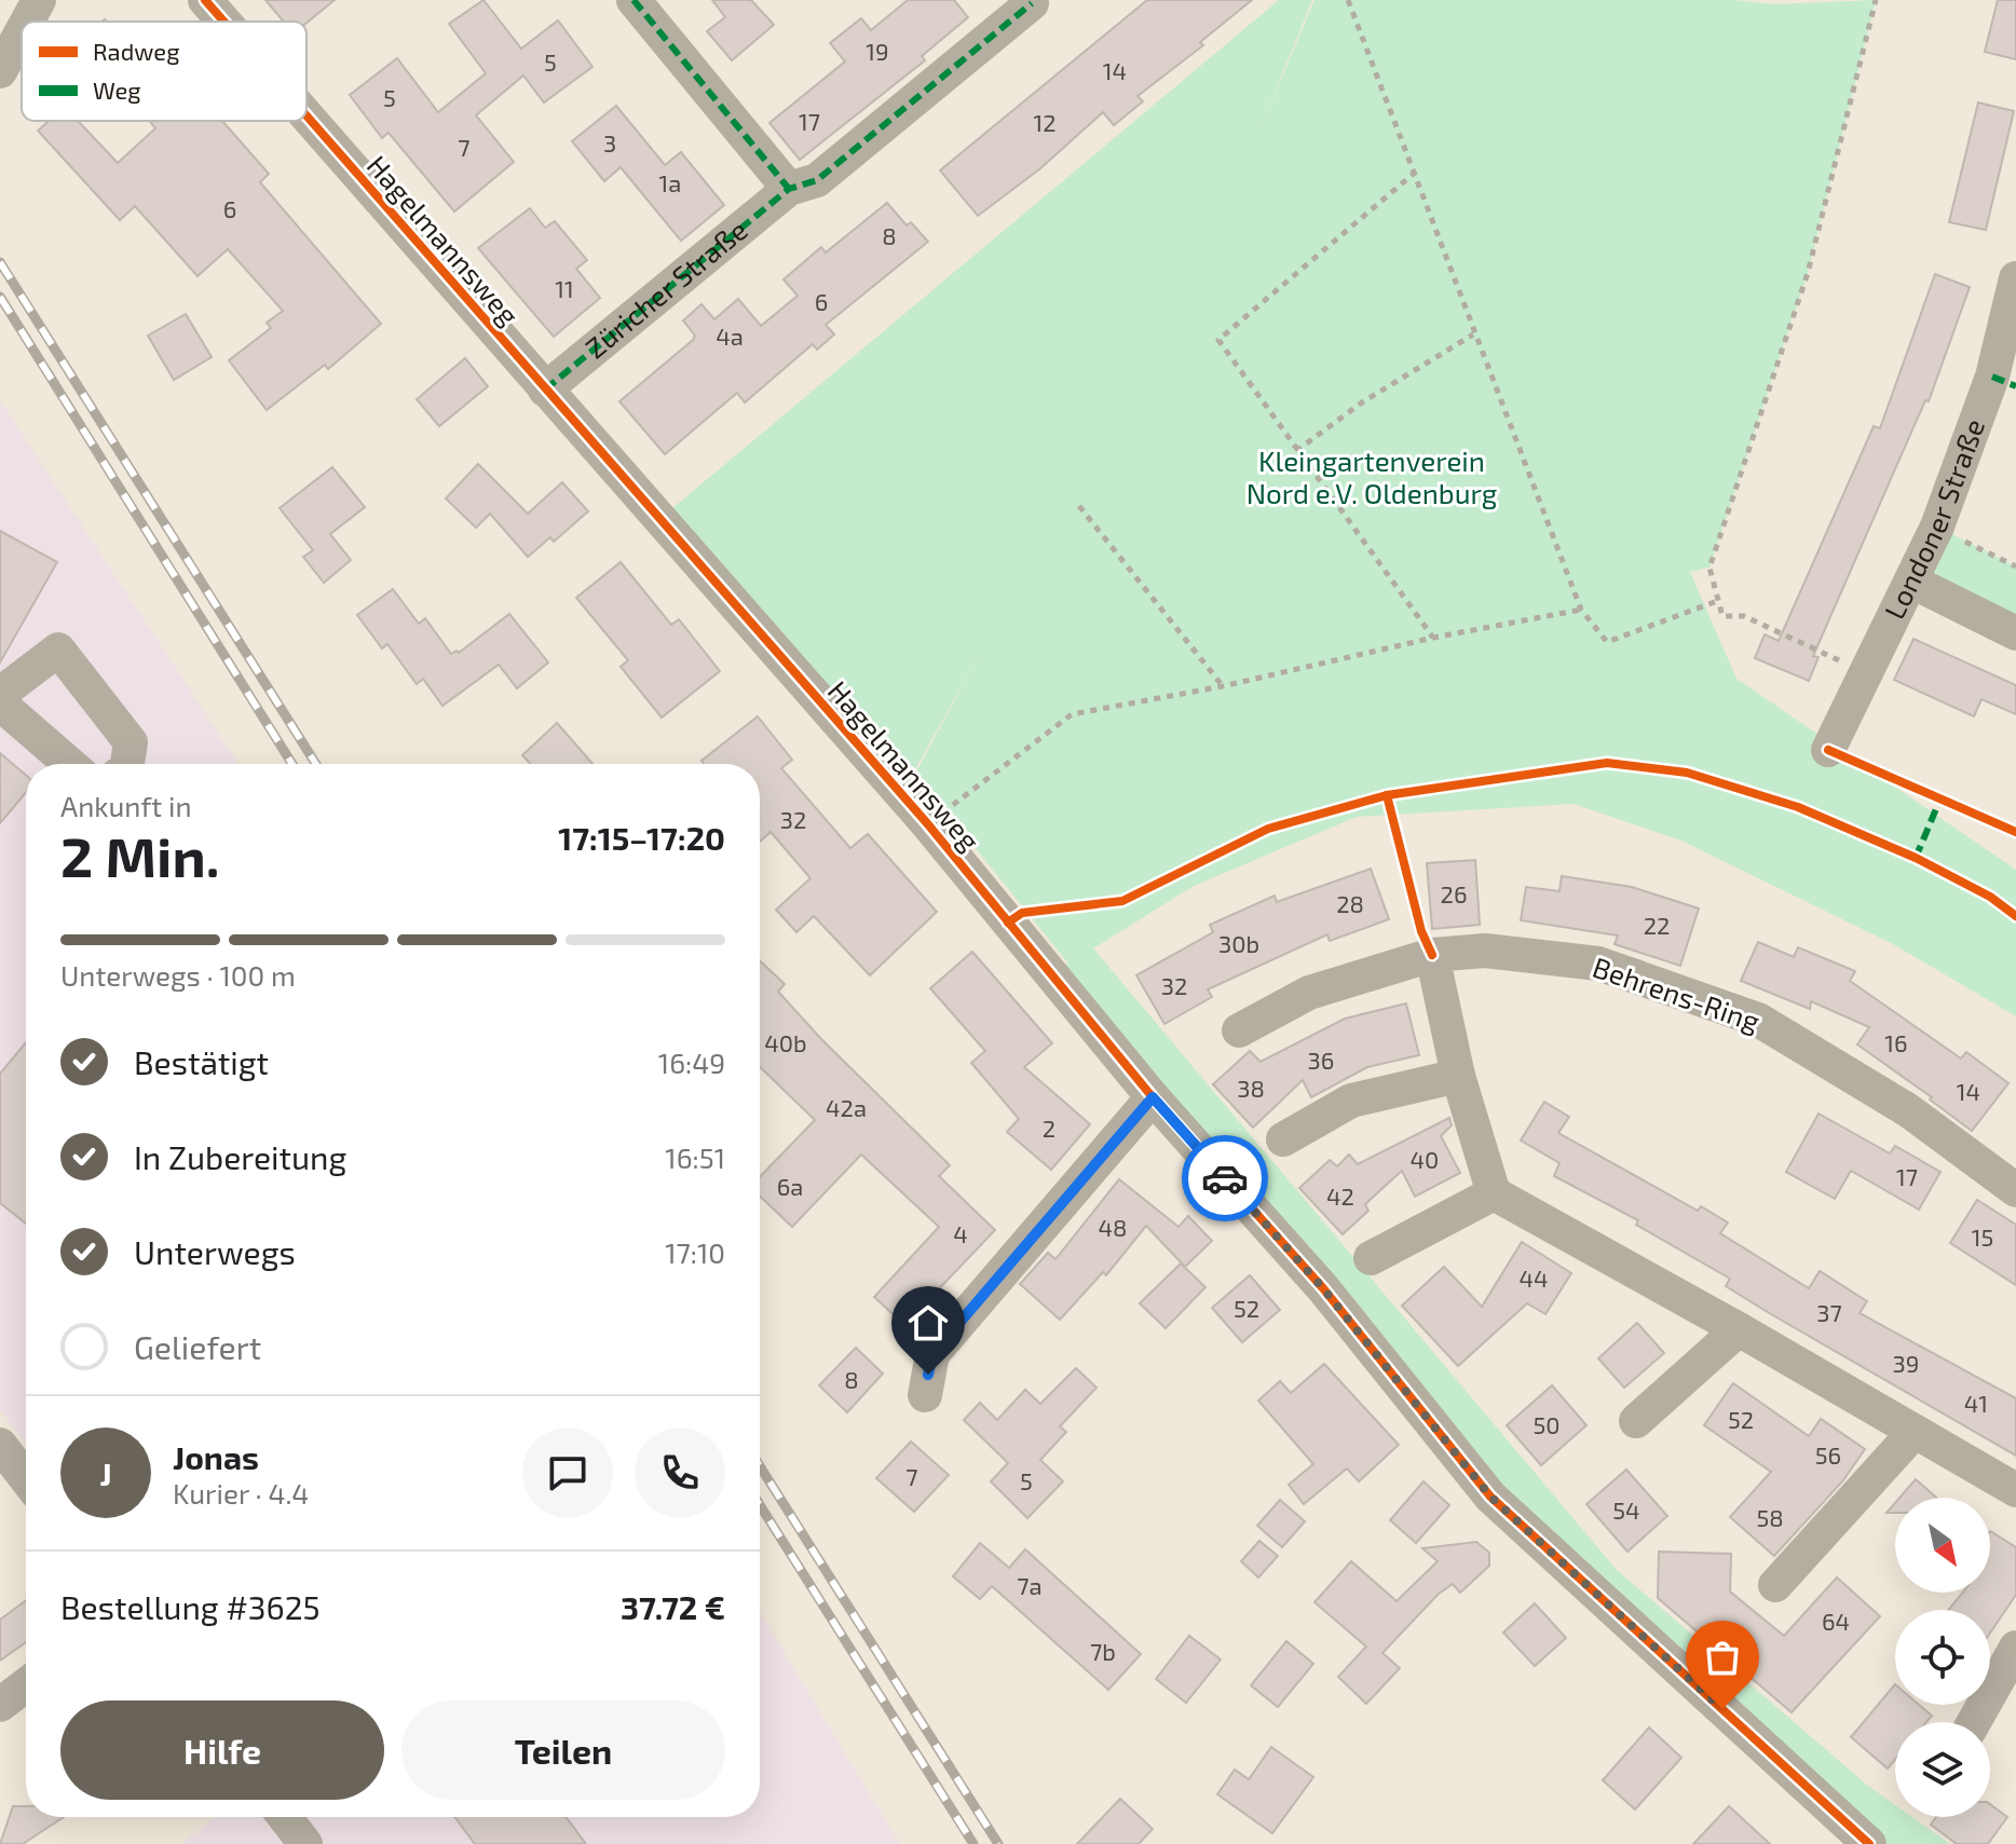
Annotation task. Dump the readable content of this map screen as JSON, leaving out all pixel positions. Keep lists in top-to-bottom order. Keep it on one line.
{"streets":{"street":["Hagelmannsweg","Züricher Straße","Londoner Straße","Behrens-Ring"]},"crossings":[["Hagelmannsweg","Züricher Straße"]],"parks":["Kleingartenverein Nord e.V. Oldenburg"],"house_numbers":["19","5","14","5","17","12","3","7","1a","6","8","11","6","4a","32","26","28","22","30b","32","40b","16","36","38","14","42a","2","40","17","6a","42","48","4","15","44","52","37","39","8","41","52","50","56","7","5","54","58","7a","64","7b"],"legend":["Radweg","Weg"],"north":"bottom right","page":{"heading":["2 Min.","Ankunft in","17:15–17:20"],"panel":["Jonas","Kurier · 4.4","Bestellung #3625","37.72 €"],"bar":"Unterwegs · 100 m","list":[["Bestätigt","16:49"],["In Zubereitung","16:51"],["Unterwegs","17:10"],"Geliefert"],"round":"J","buttons":["Hilfe","Teilen"]}}
